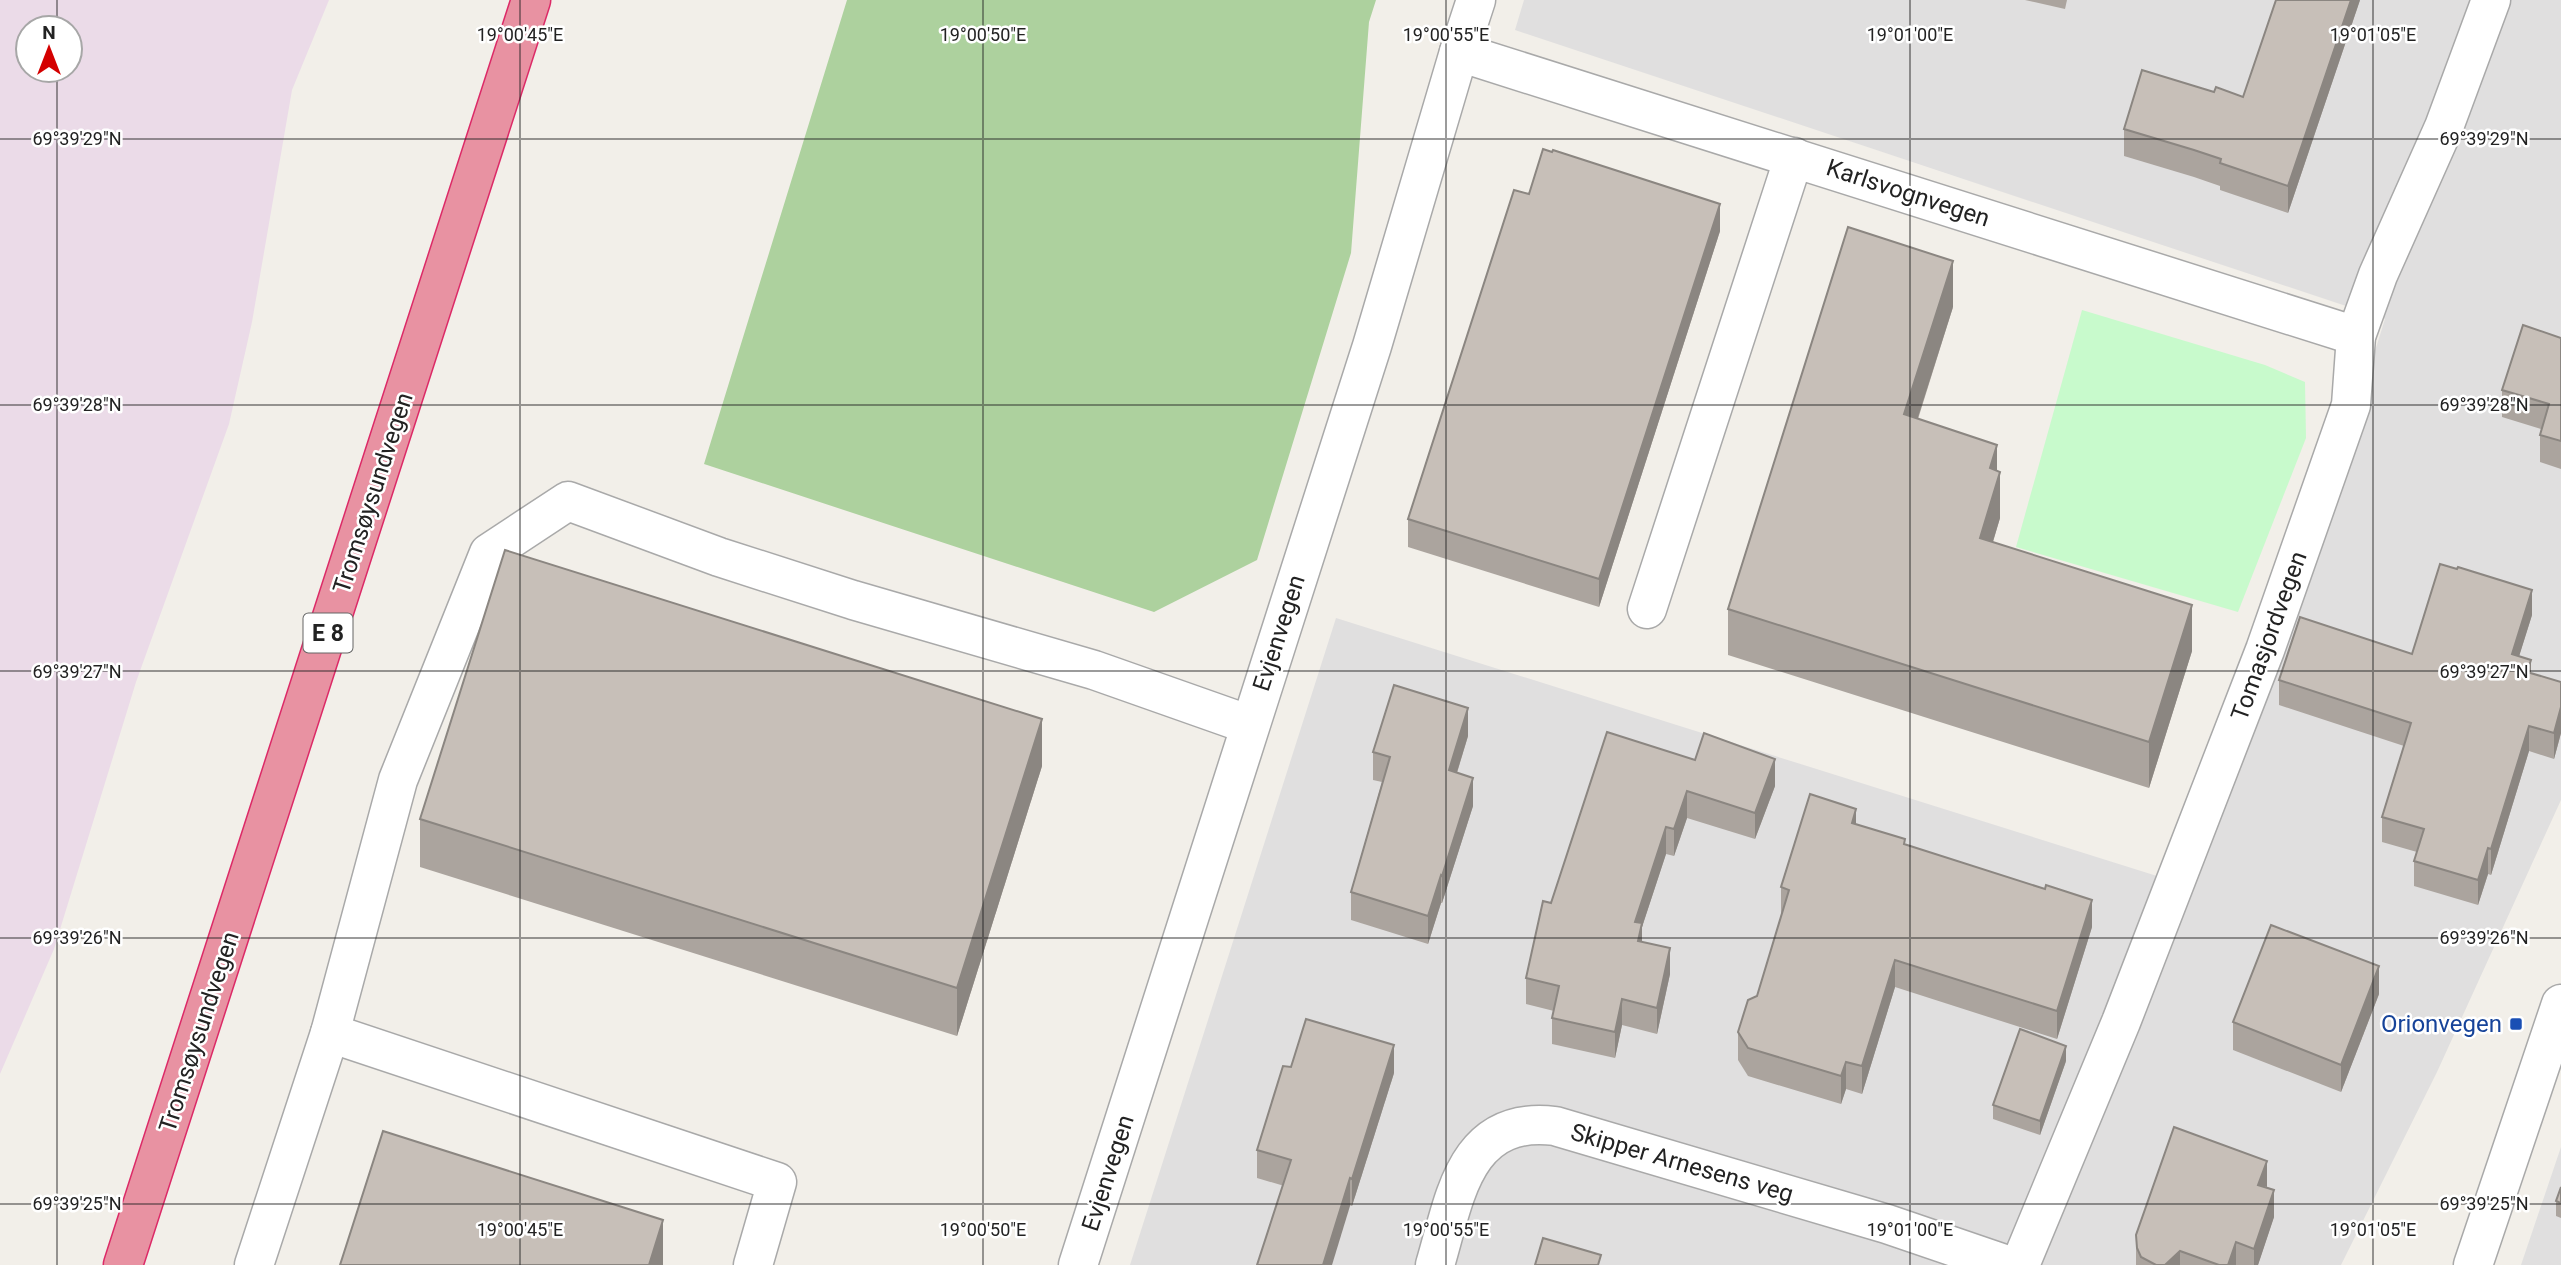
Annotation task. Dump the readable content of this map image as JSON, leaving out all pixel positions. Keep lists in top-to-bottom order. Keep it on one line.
{"streets":{"highway":["Tromsøysundvegen","E 8"],"street":["Karlsvognvegen","Evjenvegen","Tomasjordvegen","Skipper Arnesens veg"]},"crossings":[["Karlsvognvegen","Evjenvegen"],["Karlsvognvegen","Tomasjordvegen"]],"places":{"transit":["Orionvegen"]},"north":"top","coordinates":["19°00'45\"E","19°00'50\"E","19°00'55\"E","19°01'00\"E","19°01'05\"E","69°39'29\"N","69°39'28\"N","69°39'27\"N","69°39'26\"N","69°39'25\"N"]}
